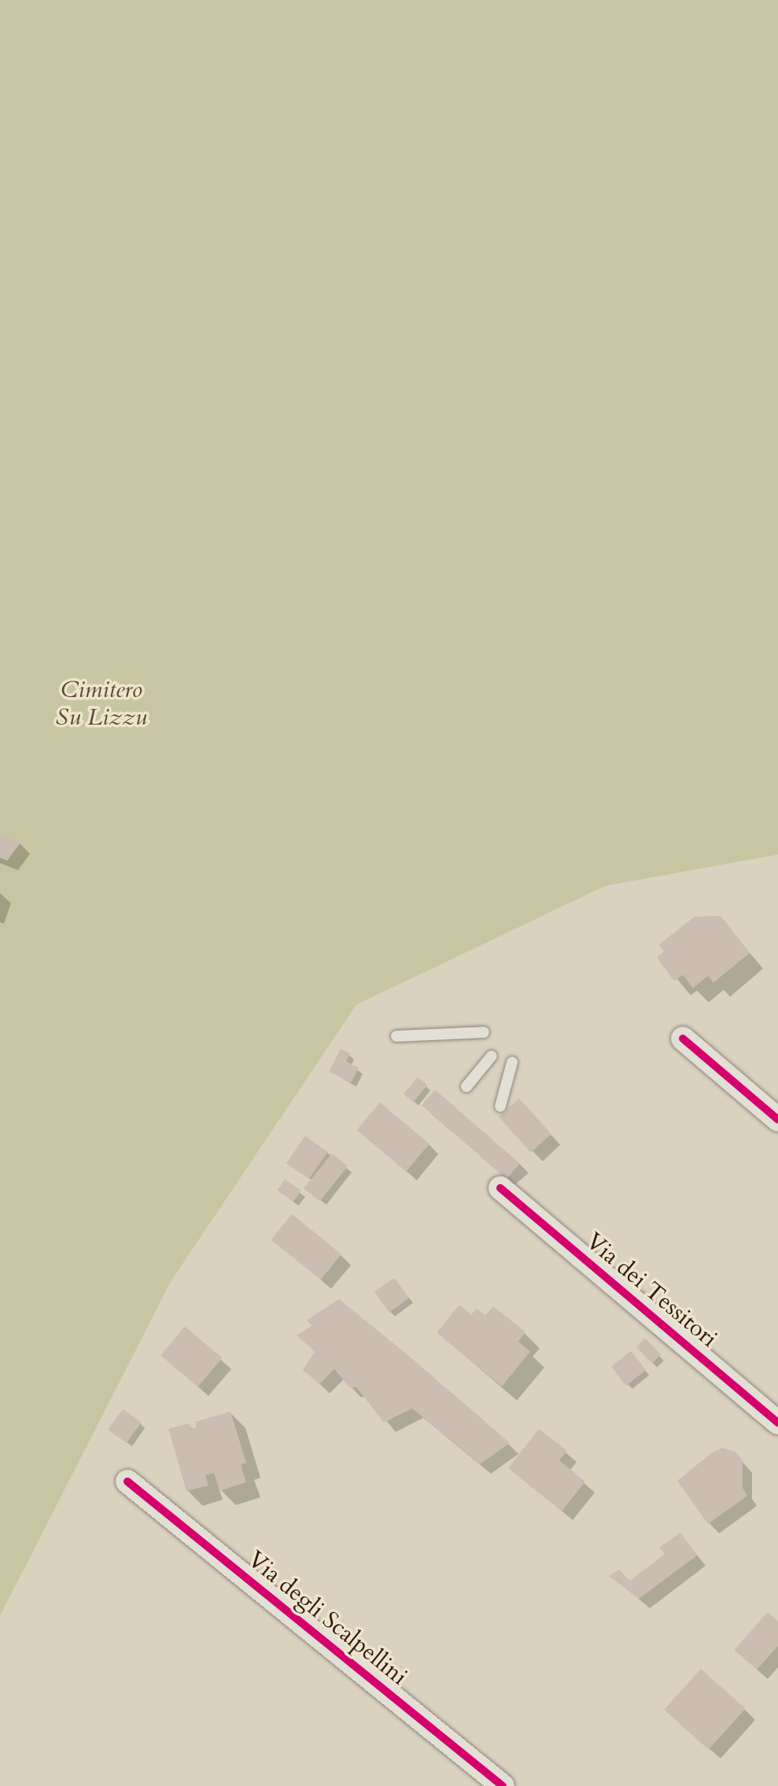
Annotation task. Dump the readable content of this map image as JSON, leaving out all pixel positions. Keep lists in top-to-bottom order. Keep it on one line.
{"streets":{"street":["Via dei Tessitori","Via degli Scalpellini"]},"parks":["Cimitero Su Lizzu"]}
